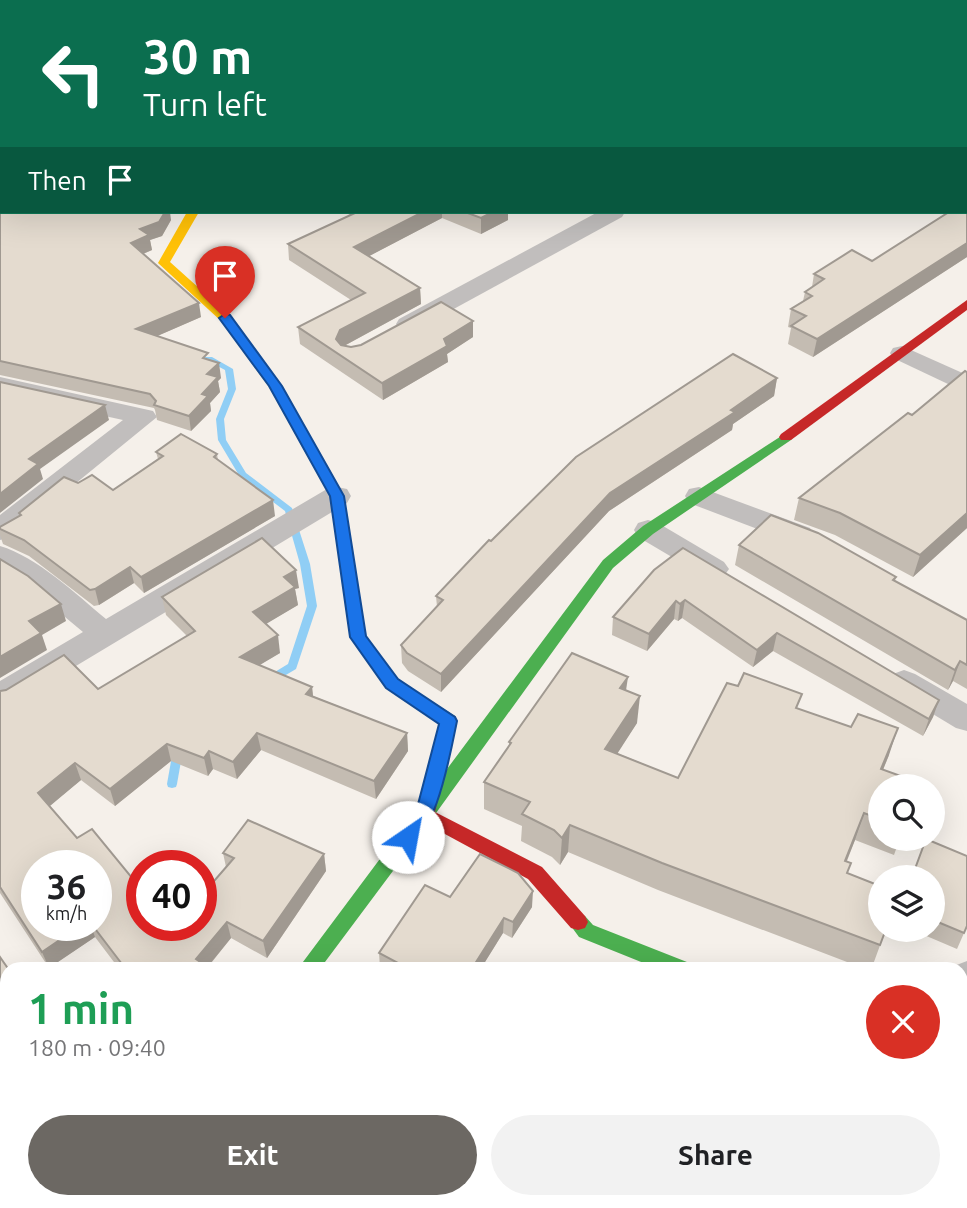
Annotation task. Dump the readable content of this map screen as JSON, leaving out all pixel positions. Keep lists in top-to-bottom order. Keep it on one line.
{"page":{"turn":["30 m","Turn left"],"then":"Then","speed":"36 km/h","limit":"40","heading":["1 min","180 m · 09:40"],"buttons":["Exit","Share"]}}
